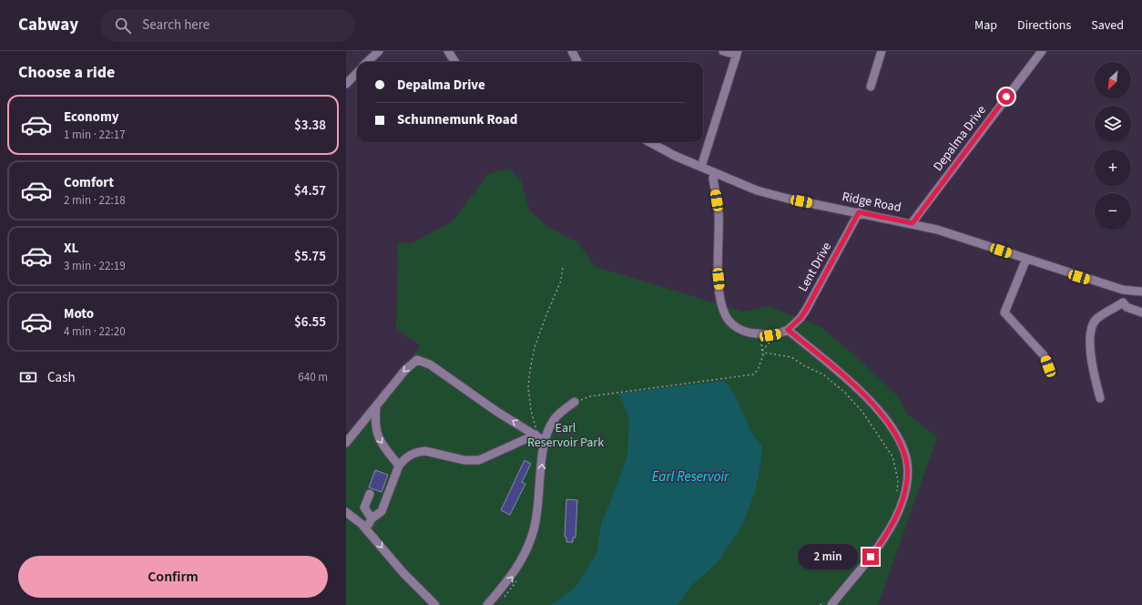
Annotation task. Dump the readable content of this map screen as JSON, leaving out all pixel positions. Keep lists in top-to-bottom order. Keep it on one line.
{"streets":{"street":["Depalma Drive","Ridge Road","Lent Drive"]},"crossings":[["Depalma Drive","Ridge Road"],["Ridge Road","Lent Drive"]],"water":["Earl Reservoir"],"parks":["Earl Reservoir Park"],"north":"bottom left","page":{"header":"Cabway","search":"Search here","nav":["Map","Directions","Saved"],"heading":"Choose a ride","map_buttons":["+","−"],"banner":["Depalma Drive","Schunnemunk Road"],"list":[{"name":"Economy","note":"1 min · 22:17","value":"$3.38"},{"name":"Comfort","note":"2 min · 22:18","value":"$4.57"},{"name":"XL","note":"3 min · 22:19","value":"$5.75"},{"name":"Moto","note":"4 min · 22:20","value":"$6.55"}],"pay":["Cash","640 m"],"bubble":"2 min","buttons":"Confirm"}}
